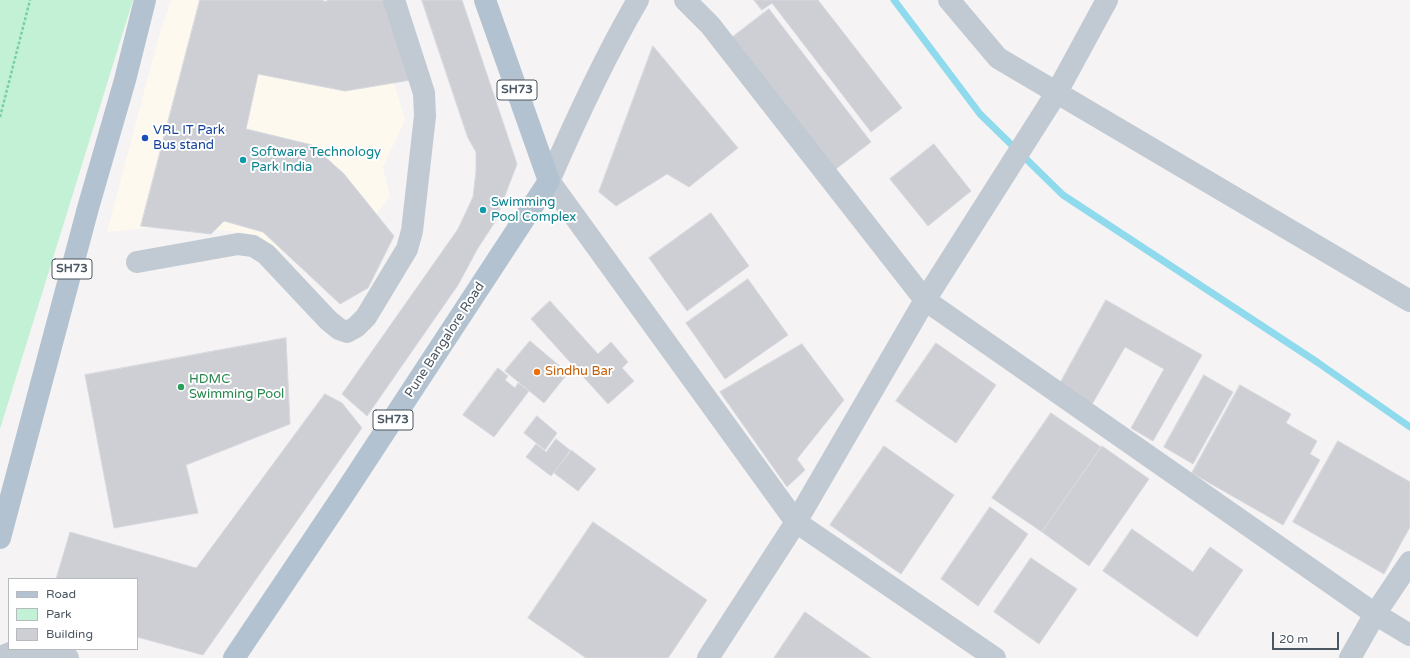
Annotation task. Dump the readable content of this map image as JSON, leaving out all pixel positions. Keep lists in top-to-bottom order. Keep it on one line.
{"streets":{"main road":["SH73","Pune Bangalore Road"]},"crossings":[["SH73","Pune Bangalore Road"]],"places":["VRL IT Park Bus stand","Software Technology Park India","Swimming Pool Complex","Sindhu Bar","HDMC Swimming Pool"],"legend":["Road","Park","Building"],"scale_bar":"20 m"}
